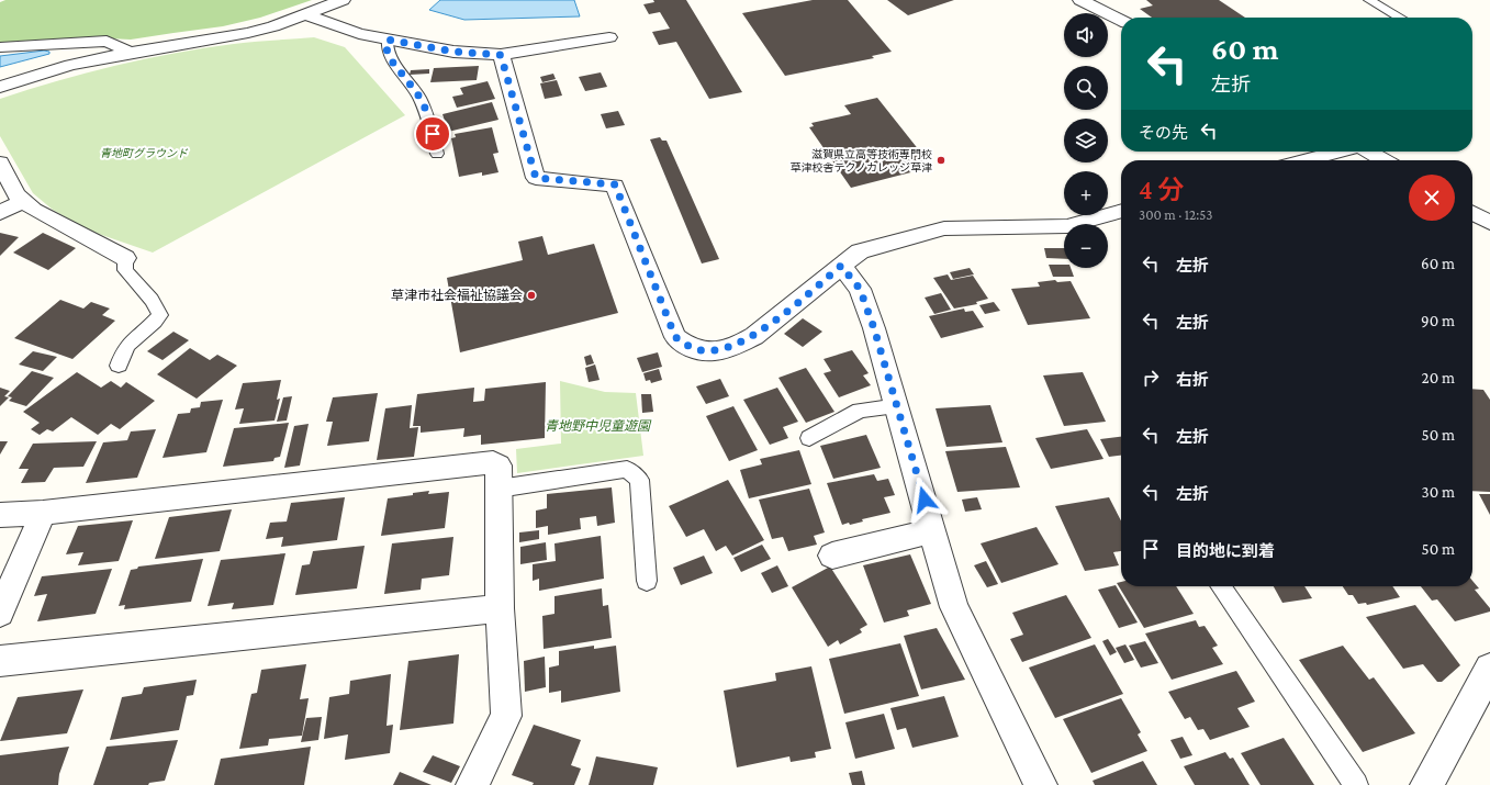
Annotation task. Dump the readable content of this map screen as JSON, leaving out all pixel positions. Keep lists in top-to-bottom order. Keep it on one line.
{"parks":["青地町グラウンド","青地野中児童遊園"],"places":["滋賀県立高等技術専門校 草津校舎テクノカレッジ草津","草津市社会福祉協議会"],"page":{"map_buttons":["+","−"],"turn":["60 m","左折"],"then":"その先","heading":["4 分","300 m · 12:53"],"list":[{"name":"左折","value":"60 m"},{"name":"左折","value":"90 m"},{"name":"右折","value":"20 m"},{"name":"左折","value":"50 m"},{"name":"左折","value":"30 m"},{"name":"目的地に到着","value":"50 m"}]}}
